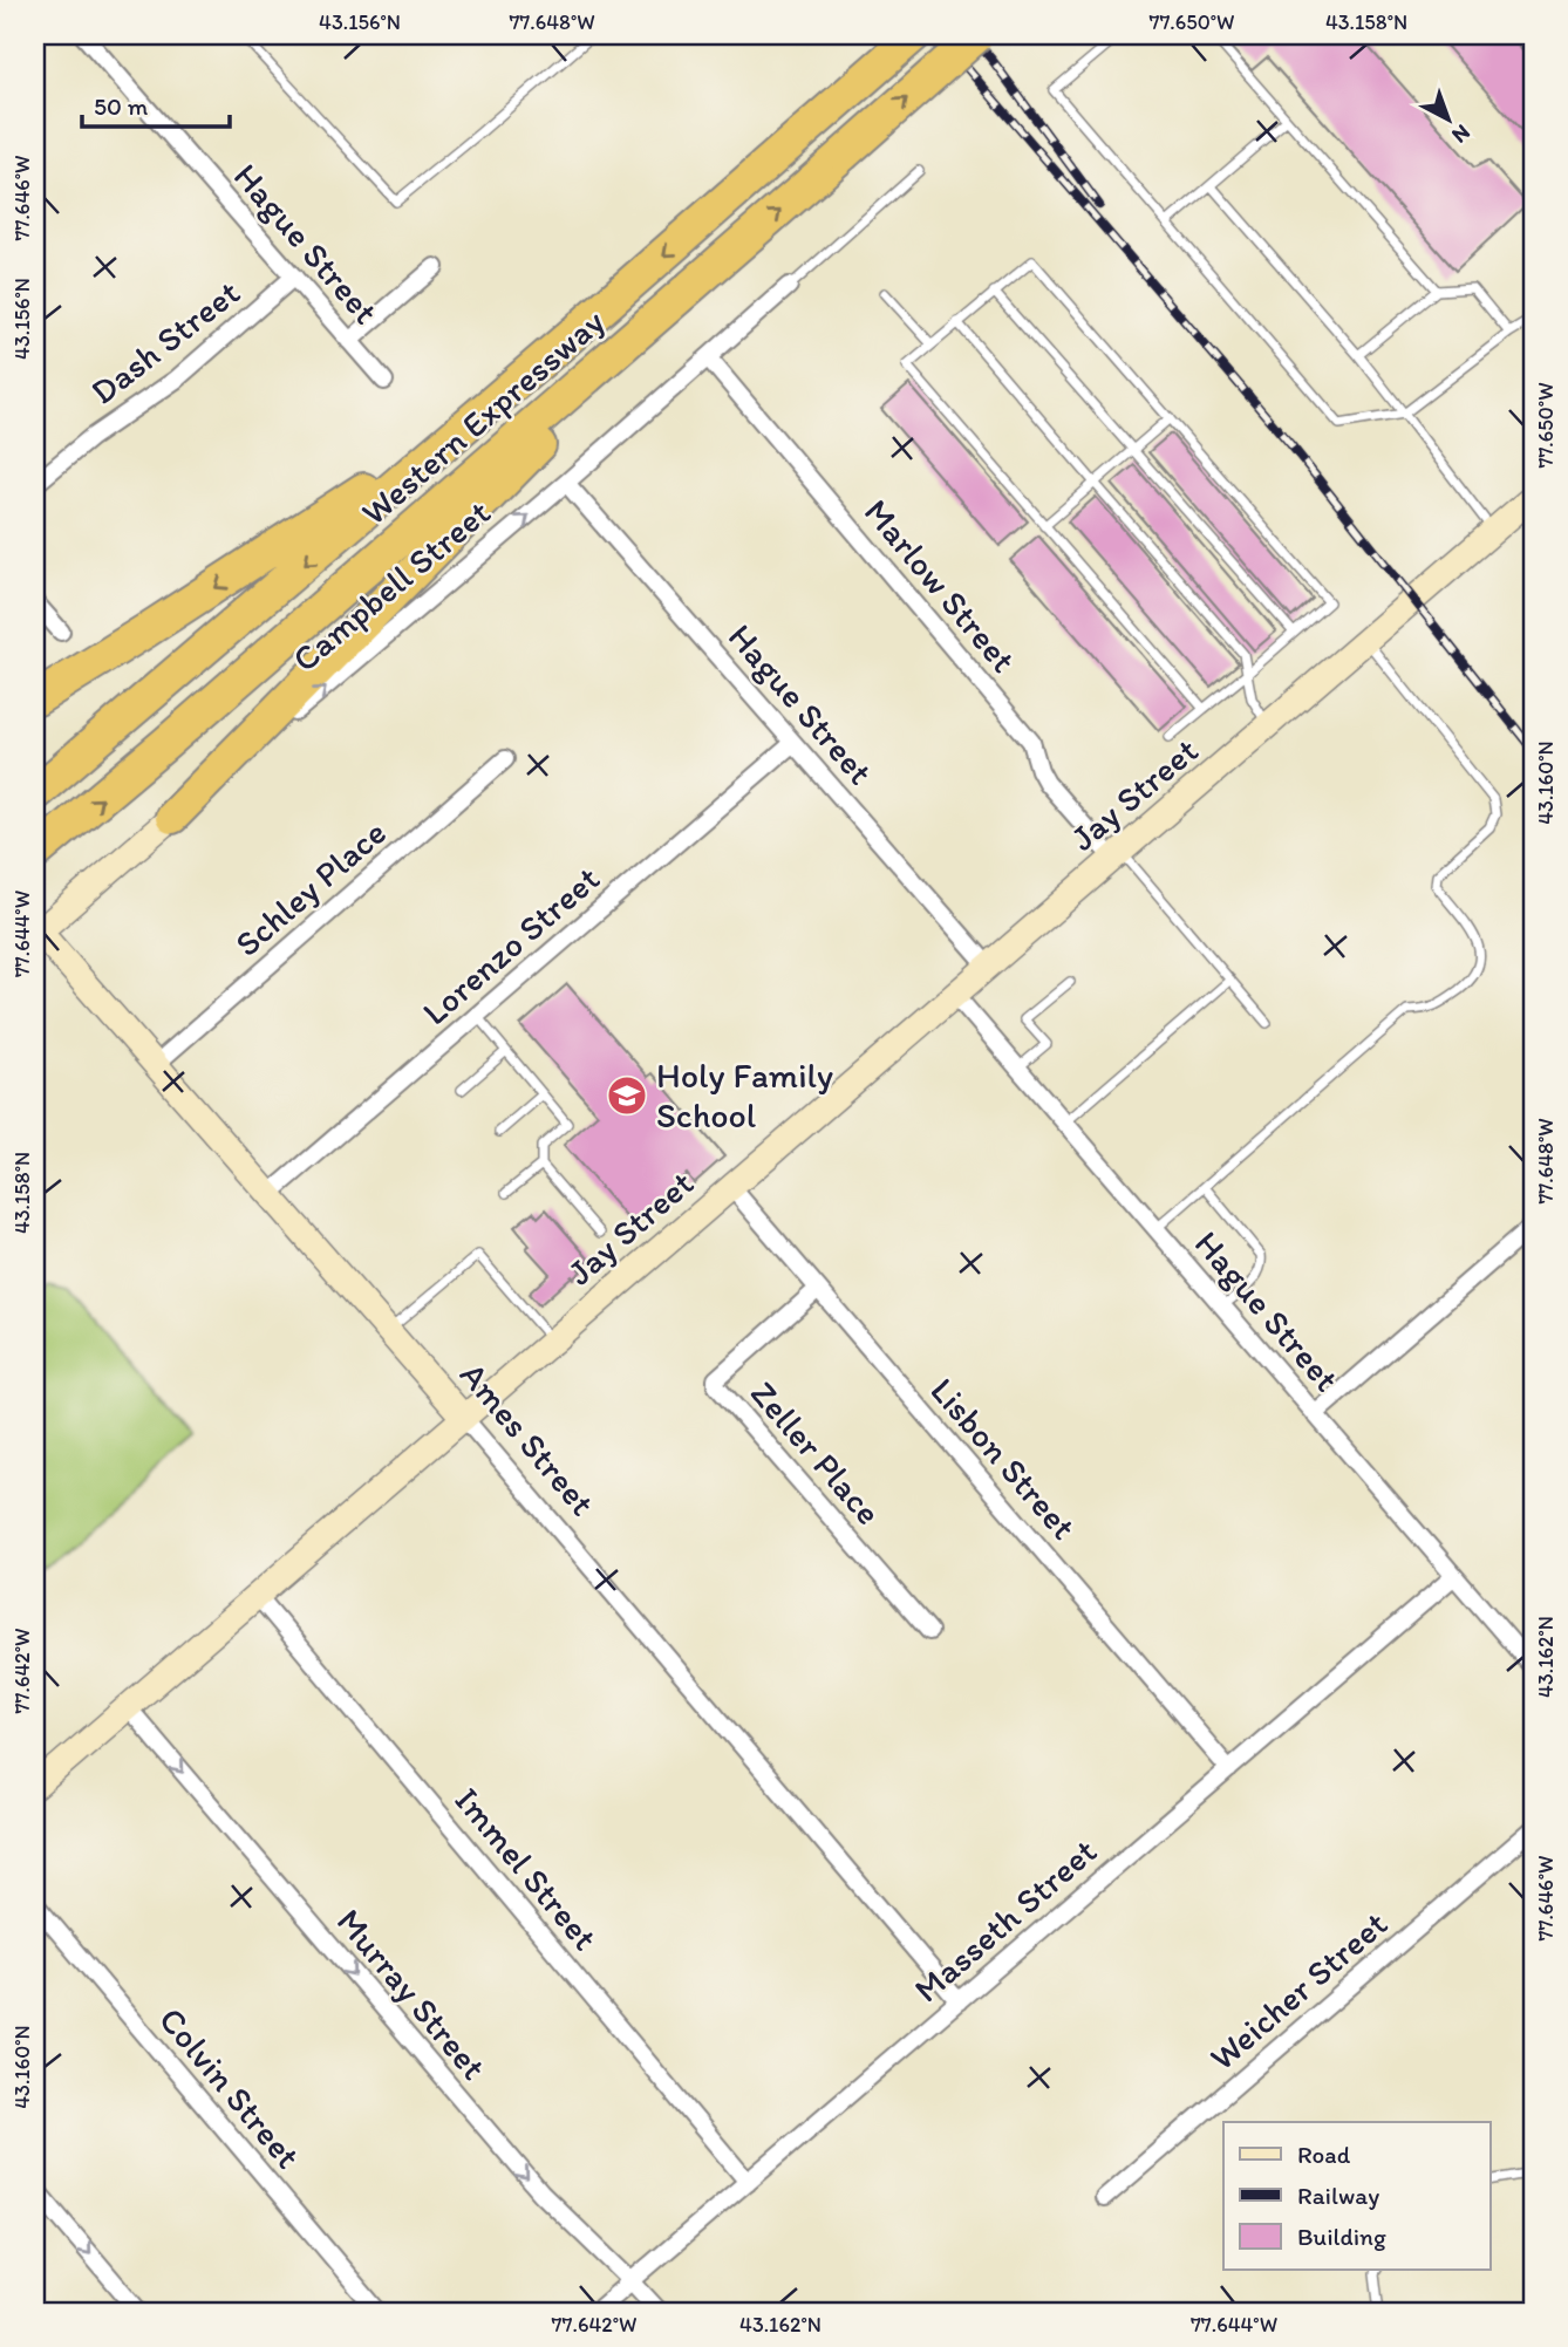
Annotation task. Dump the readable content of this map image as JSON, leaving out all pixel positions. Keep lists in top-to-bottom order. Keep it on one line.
{"streets":{"highway":["Western Expressway"],"street":["Hague Street","Dash Street","Campbell Street","Marlow Street","Jay Street","Schley Place","Lorenzo Street","Ames Street","Zeller Place","Lisbon Street","Immel Street","Masseth Street","Weicher Street","Murray Street","Colvin Street"]},"crossings":[["Hague Street","Dash Street"],["Hague Street","Campbell Street"],["Hague Street","Jay Street"],["Hague Street","Lorenzo Street"],["Hague Street","Masseth Street"],["Campbell Street","Marlow Street"],["Campbell Street","Ames Street"],["Marlow Street","Jay Street"],["Jay Street","Ames Street"],["Jay Street","Lisbon Street"],["Jay Street","Immel Street"],["Jay Street","Murray Street"],["Schley Place","Ames Street"],["Lorenzo Street","Ames Street"],["Ames Street","Masseth Street"],["Zeller Place","Lisbon Street"],["Lisbon Street","Masseth Street"],["Immel Street","Masseth Street"],["Masseth Street","Murray Street"]],"one_way":["Campbell Street","Murray Street"],"places":{"school or university":["Holy Family School"]},"legend":["Road","Railway","Building"],"scale_bar":"50 m","north":"bottom right","coordinates":["43.156°N","77.648°W","77.650°W","43.158°N","77.646°W","43.160°N","77.644°W","43.162°N","77.642°W"]}
